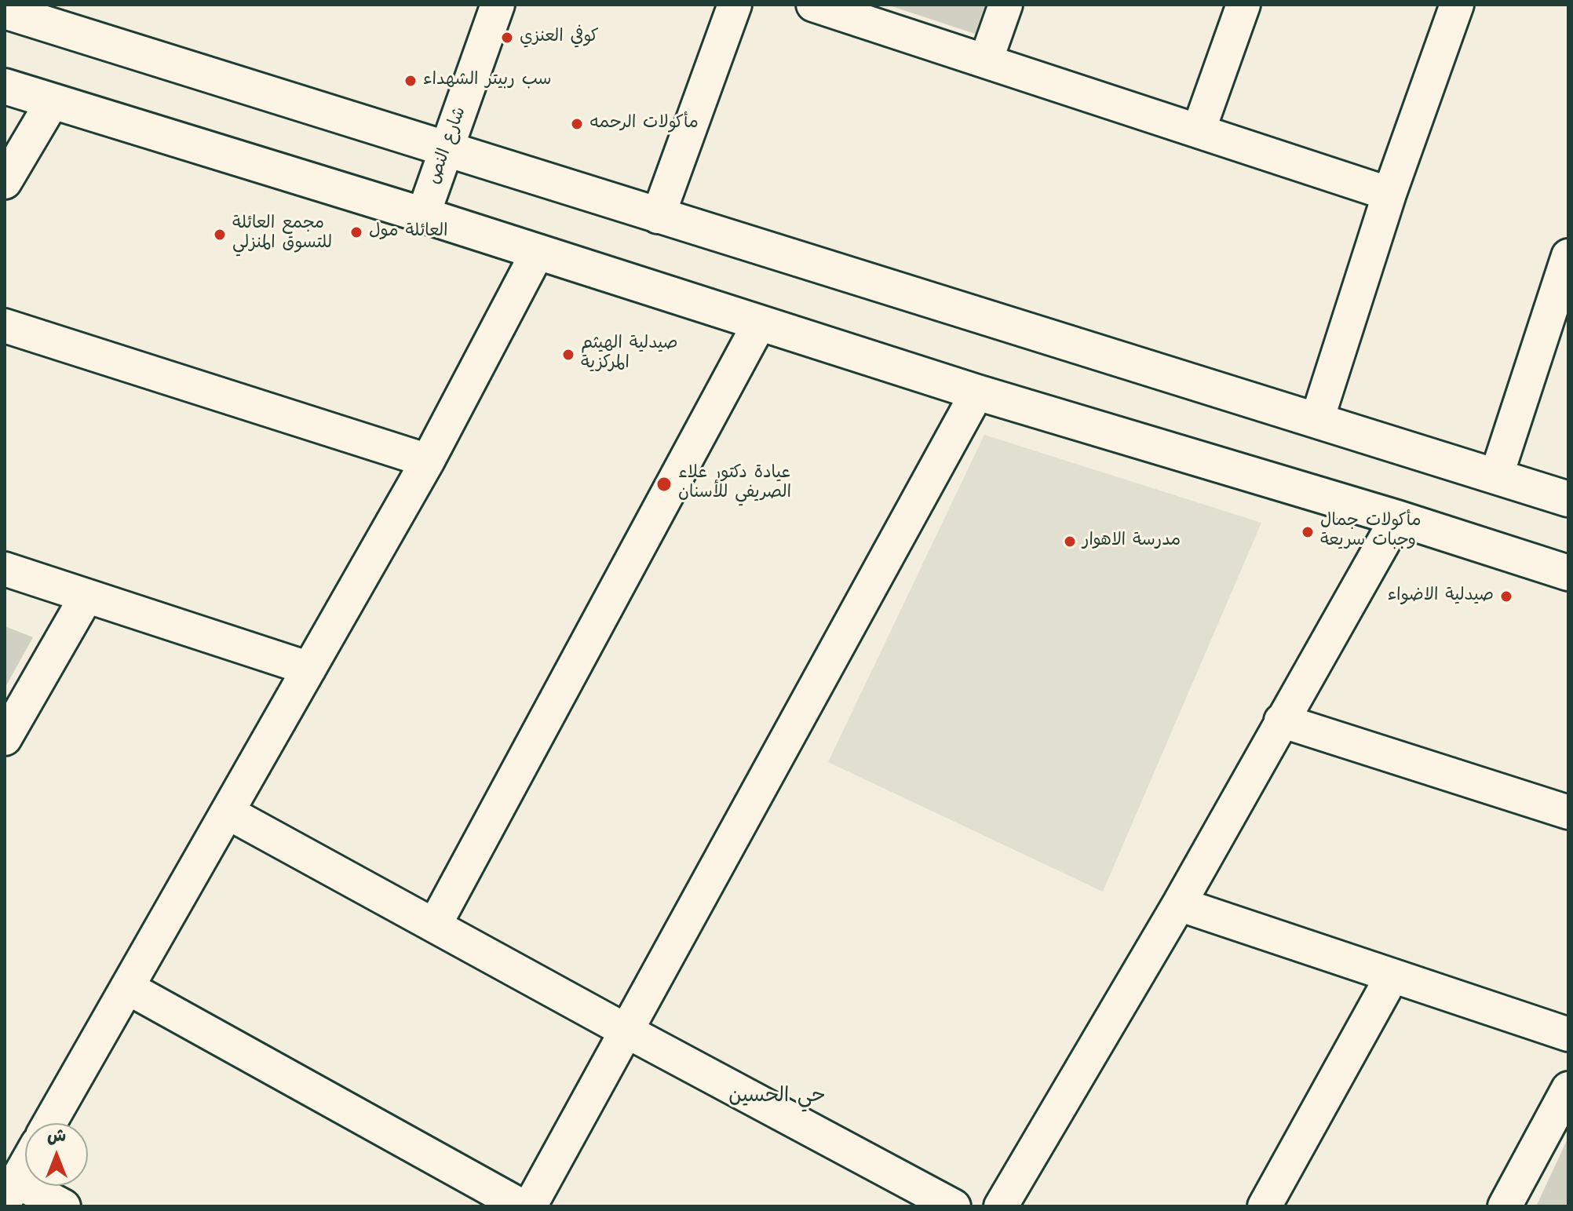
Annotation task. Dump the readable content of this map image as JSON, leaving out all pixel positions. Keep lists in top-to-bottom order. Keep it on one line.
{"streets":{"street":["شارع النص"]},"districts":["حي الحسين"],"places":["كوفي العنزي","سب ربيتر الشهداء","مأكولات الرحمه","العائلة مول","مجمع العائلة للتسوق المنزلي","صيدلية الهيثم المركزية","عيادة دكتور علاء الصريفي للأسنان","مأكولات جمال وجبات سريعة","مدرسة الاهوار","صيدلية الاضواء"],"north":"top"}
